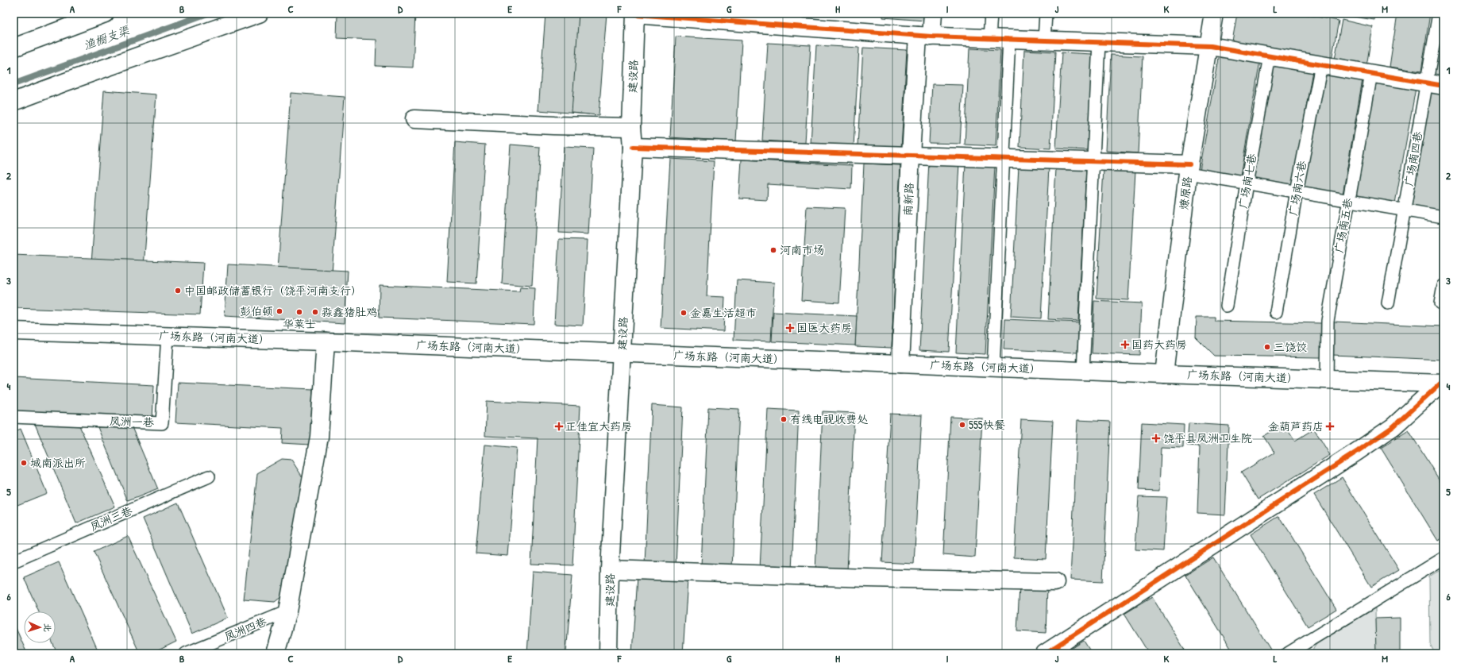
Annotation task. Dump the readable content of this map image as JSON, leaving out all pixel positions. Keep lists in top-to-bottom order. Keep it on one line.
{"streets":{"street":["建设路","燎原路","南新路","广场东路（河南大道）"],"lane":["广场南四巷","广场南七巷","广场南六巷","广场南五巷","凤洲一巷","凤洲三巷","凤洲四巷"]},"crossings":[["建设路","广场东路（河南大道）"],["燎原路","广场东路（河南大道）"],["南新路","广场东路（河南大道）"],["广场南五巷","广场东路（河南大道）"],["广场东路（河南大道）","凤洲一巷"]],"water":["渔橱支渠"],"places":{"other":["河南市场","中国邮政储蓄银行（饶平河南支行）","彭伯顿","华莱士","淼鑫猪肚鸡","金嘉生活超市","三饶饺","有线电视收费处","555快餐","城南派出所"],"health":["国医大药房","国药大药房","正佳宜大药房","金葫芦药店","饶平县凤洲卫生院"]},"north":"right","grid":{"columns":["A","B","C","D","E","F","G","H","I","J","K","L","M"],"rows":["1","2","3","4","5","6"]}}
